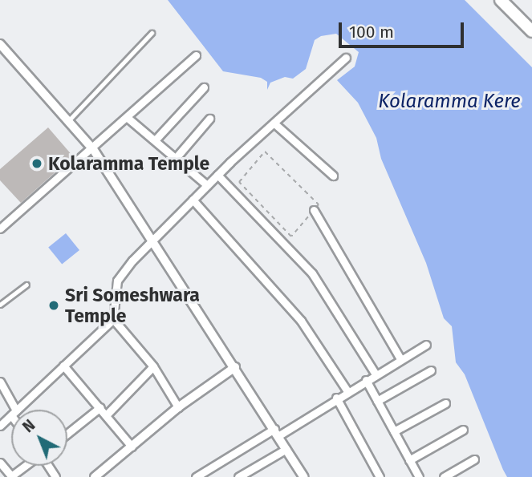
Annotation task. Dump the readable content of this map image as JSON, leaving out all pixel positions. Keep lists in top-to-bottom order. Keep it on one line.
{"water":["Kolaramma Kere"],"places":["Kolaramma Temple","Sri Someshwara Temple"],"scale_bar":"100 m","north":"top left"}
